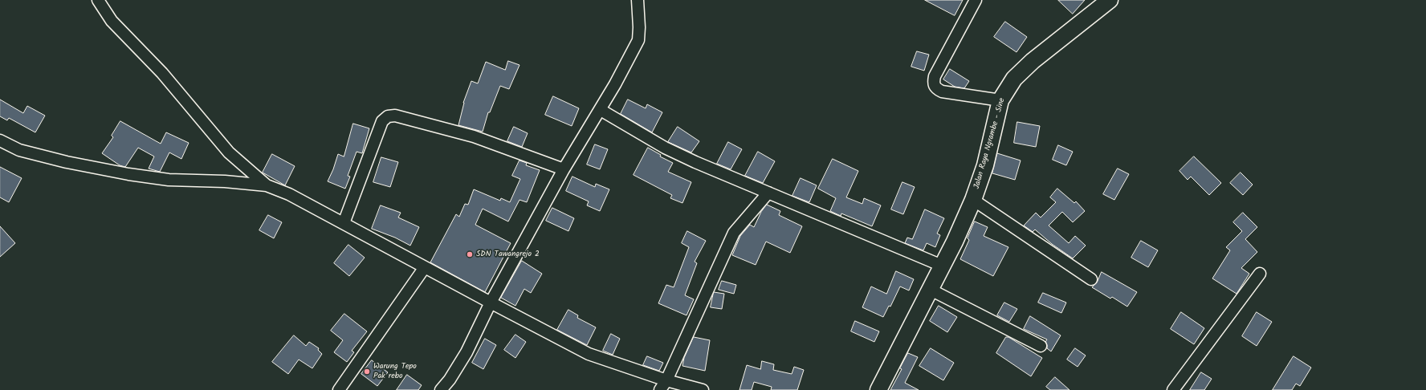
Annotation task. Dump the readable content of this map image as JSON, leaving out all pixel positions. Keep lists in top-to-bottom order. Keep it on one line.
{"streets":{"main road":["Jalan Raya Ngrambe - Sine"]},"places":["SDN Tawangrejo 2","Warung Tepo Pak rebo"]}
